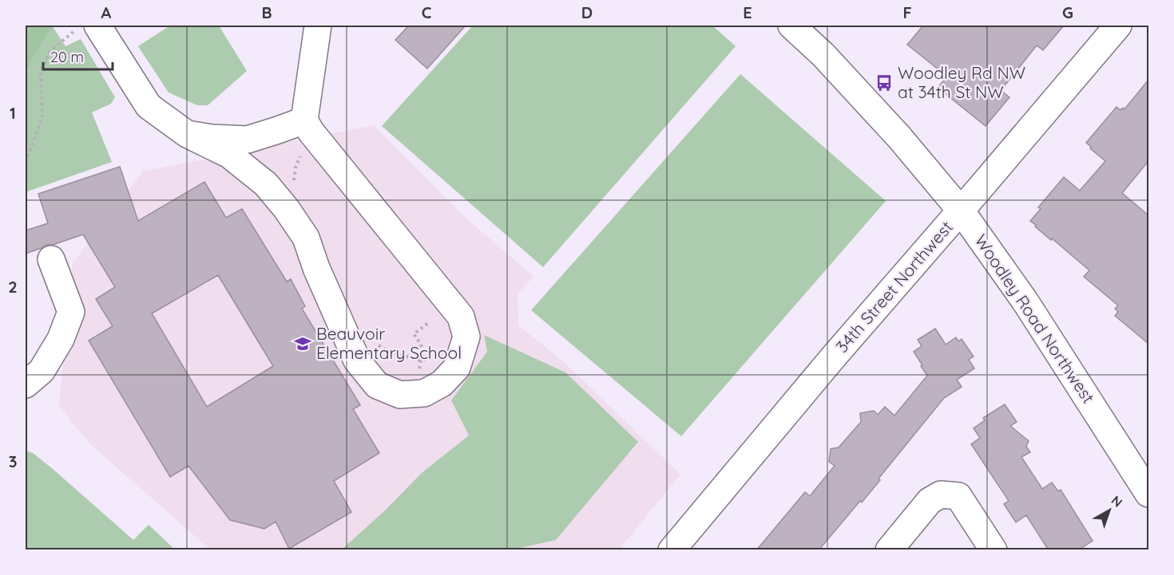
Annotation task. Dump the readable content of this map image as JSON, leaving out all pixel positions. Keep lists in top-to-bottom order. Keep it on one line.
{"streets":{"main road":["34th Street Northwest","Woodley Road Northwest"]},"crossings":[["34th Street Northwest","Woodley Road Northwest"]],"places":{"bus stop":["Woodley Rd NW at 34th St NW"],"school or university":["Beauvoir Elementary School"]},"scale_bar":"20 m","north":"top right","grid":{"columns":["A","B","C","D","E","F","G"],"rows":["1","2","3"]}}
